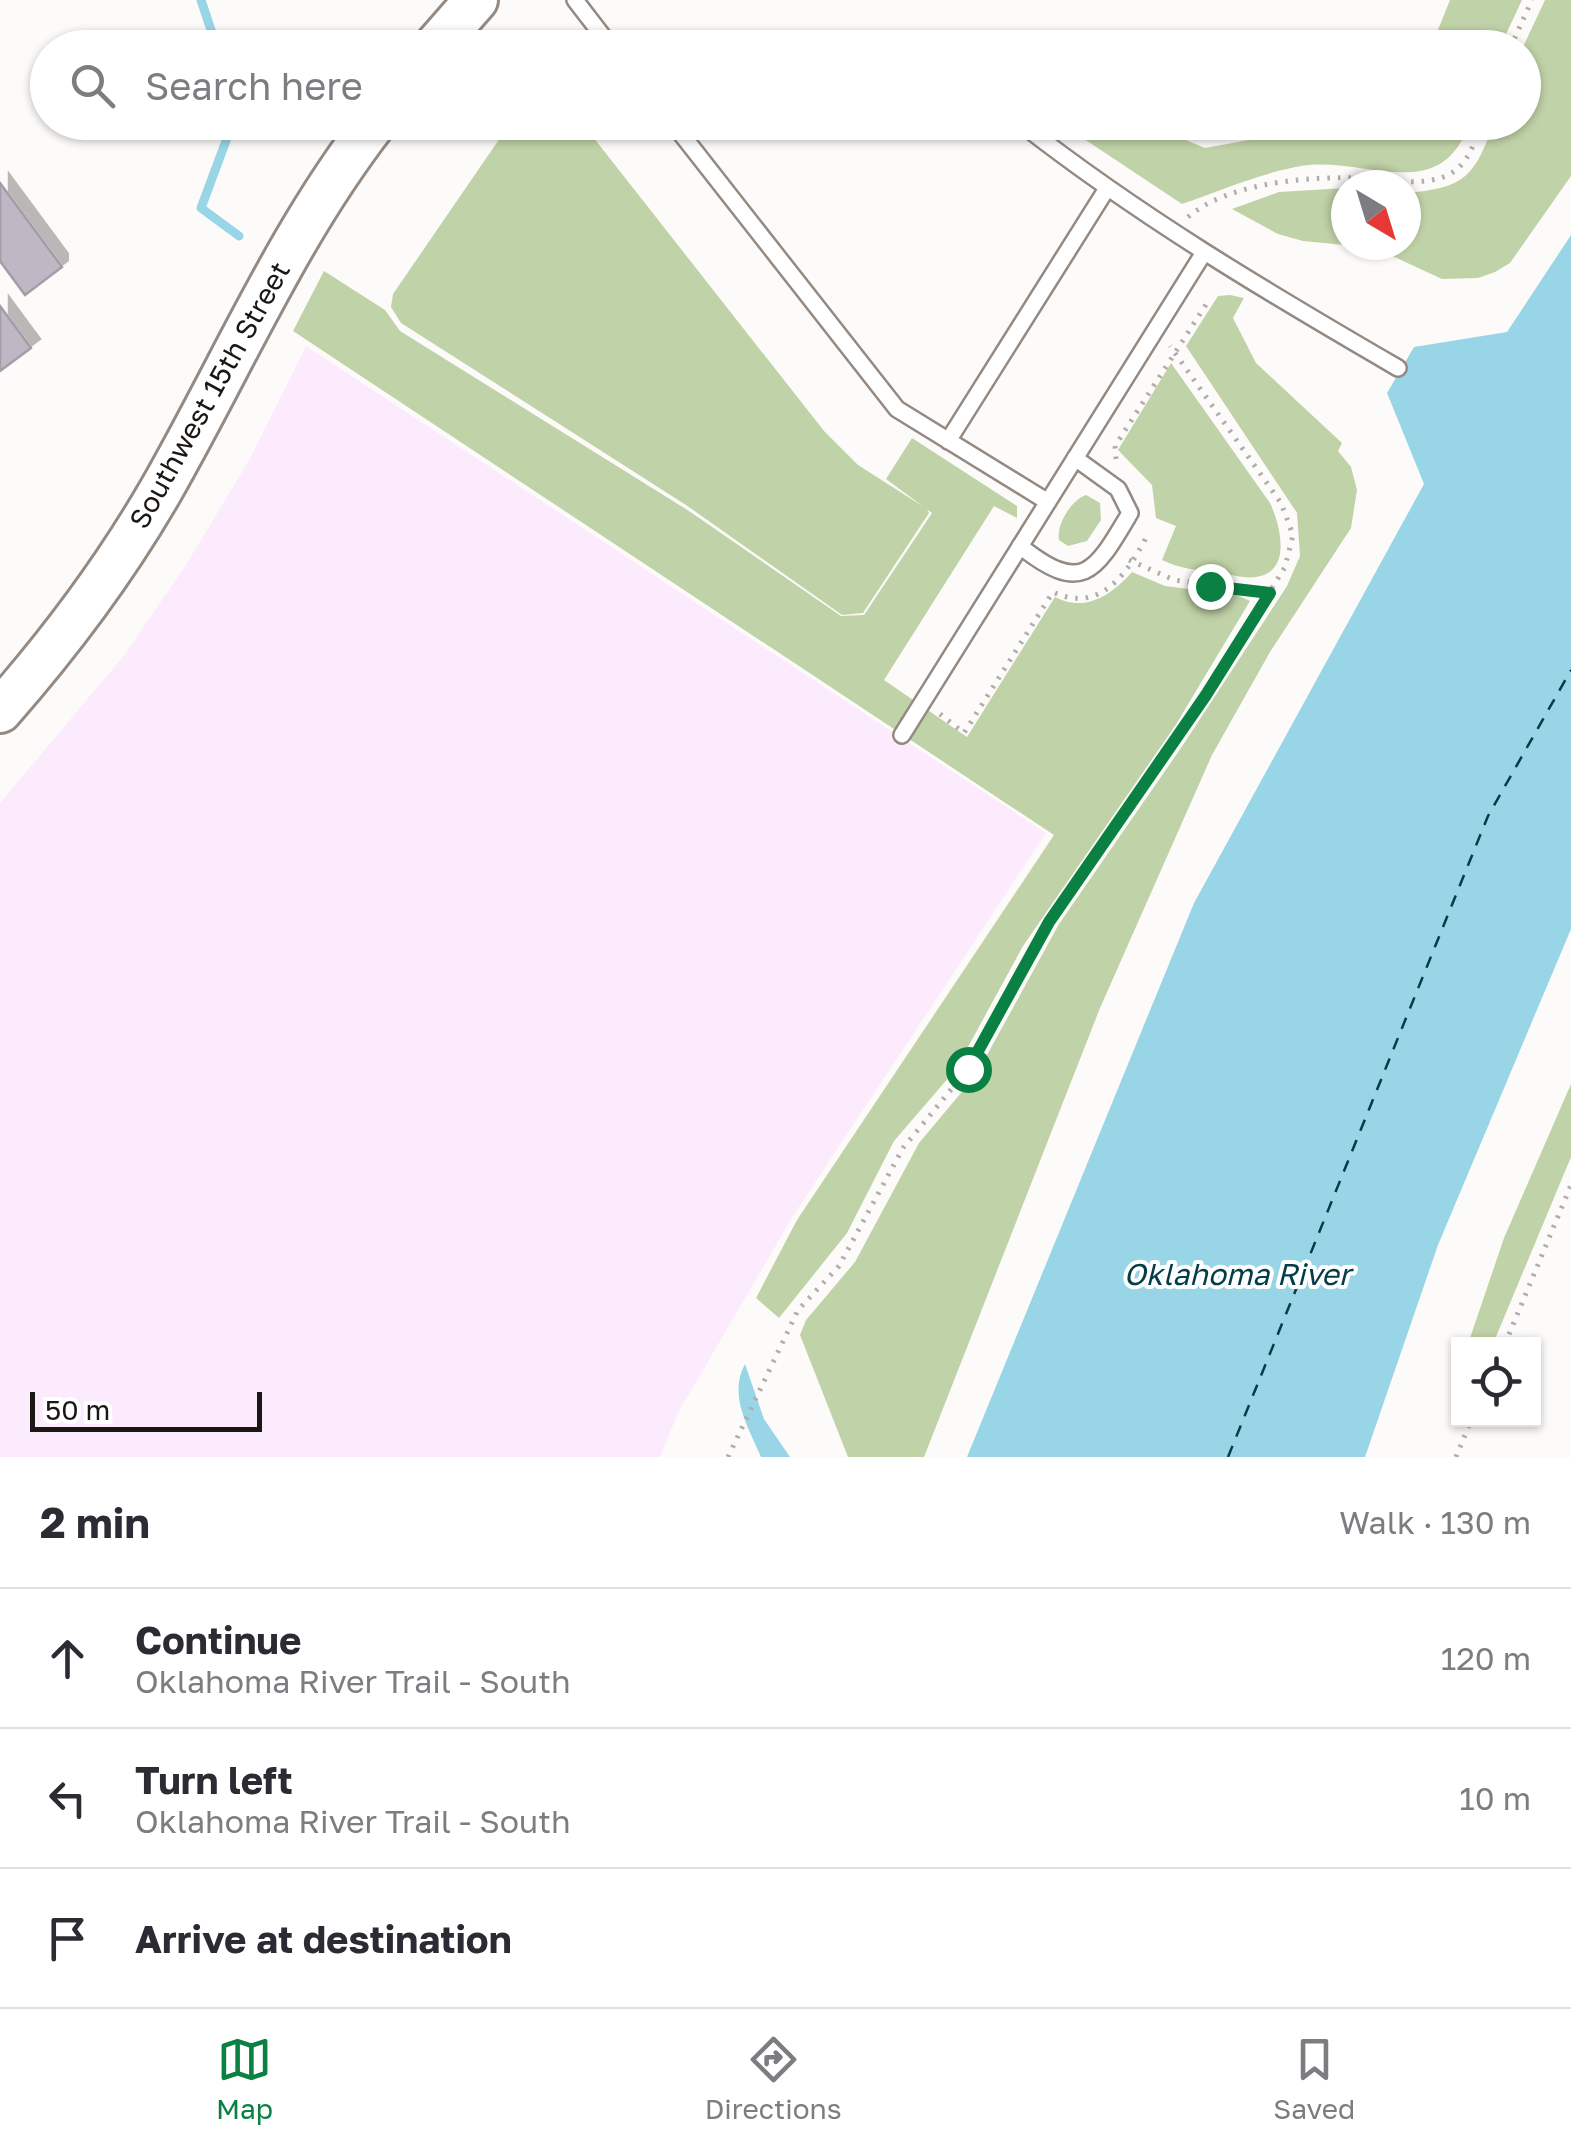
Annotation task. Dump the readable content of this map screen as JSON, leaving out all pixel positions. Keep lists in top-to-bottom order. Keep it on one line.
{"streets":{"main road":["Southwest 15th Street"]},"water":["Oklahoma River"],"scale_bar":"50 m","north":"bottom right","page":{"search":"Search here","scale":"50 m","heading":["2 min","Walk · 130 m"],"list":[["Continue","Oklahoma River Trail - South","120 m"],["Turn left","Oklahoma River Trail - South","10 m"],"Arrive at destination"],"nav":["Map","Directions","Saved"]}}
